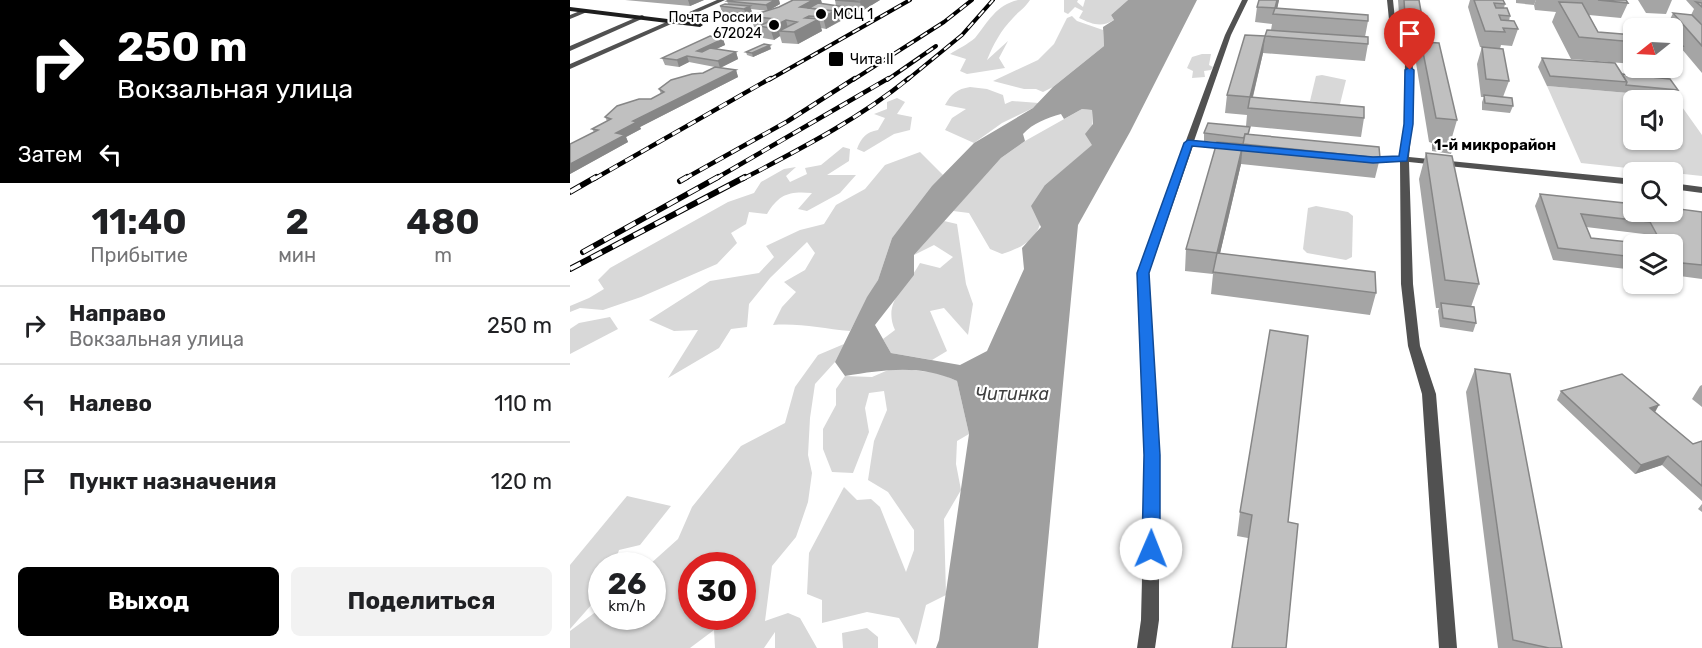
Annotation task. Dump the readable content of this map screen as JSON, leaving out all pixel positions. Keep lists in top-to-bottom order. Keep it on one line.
{"districts":["1-й микрорайон"],"water":["Читинка"],"places":{"other":["МСЦ 1","Почта России 672024"],"transit":["Чита II"]},"north":"left","page":{"turn":["250 m","Вокзальная улица"],"then":"Затем","eta":["11:40","Прибытие","2","мин","480","m"],"list":[{"name":"Направо","note":"Вокзальная улица","value":"250 m"},{"name":"Налево","value":"110 m"},{"name":"Пункт назначения","value":"120 m"}],"speed":"26 km/h","limit":"30","buttons":["Выход","Поделиться"]}}
